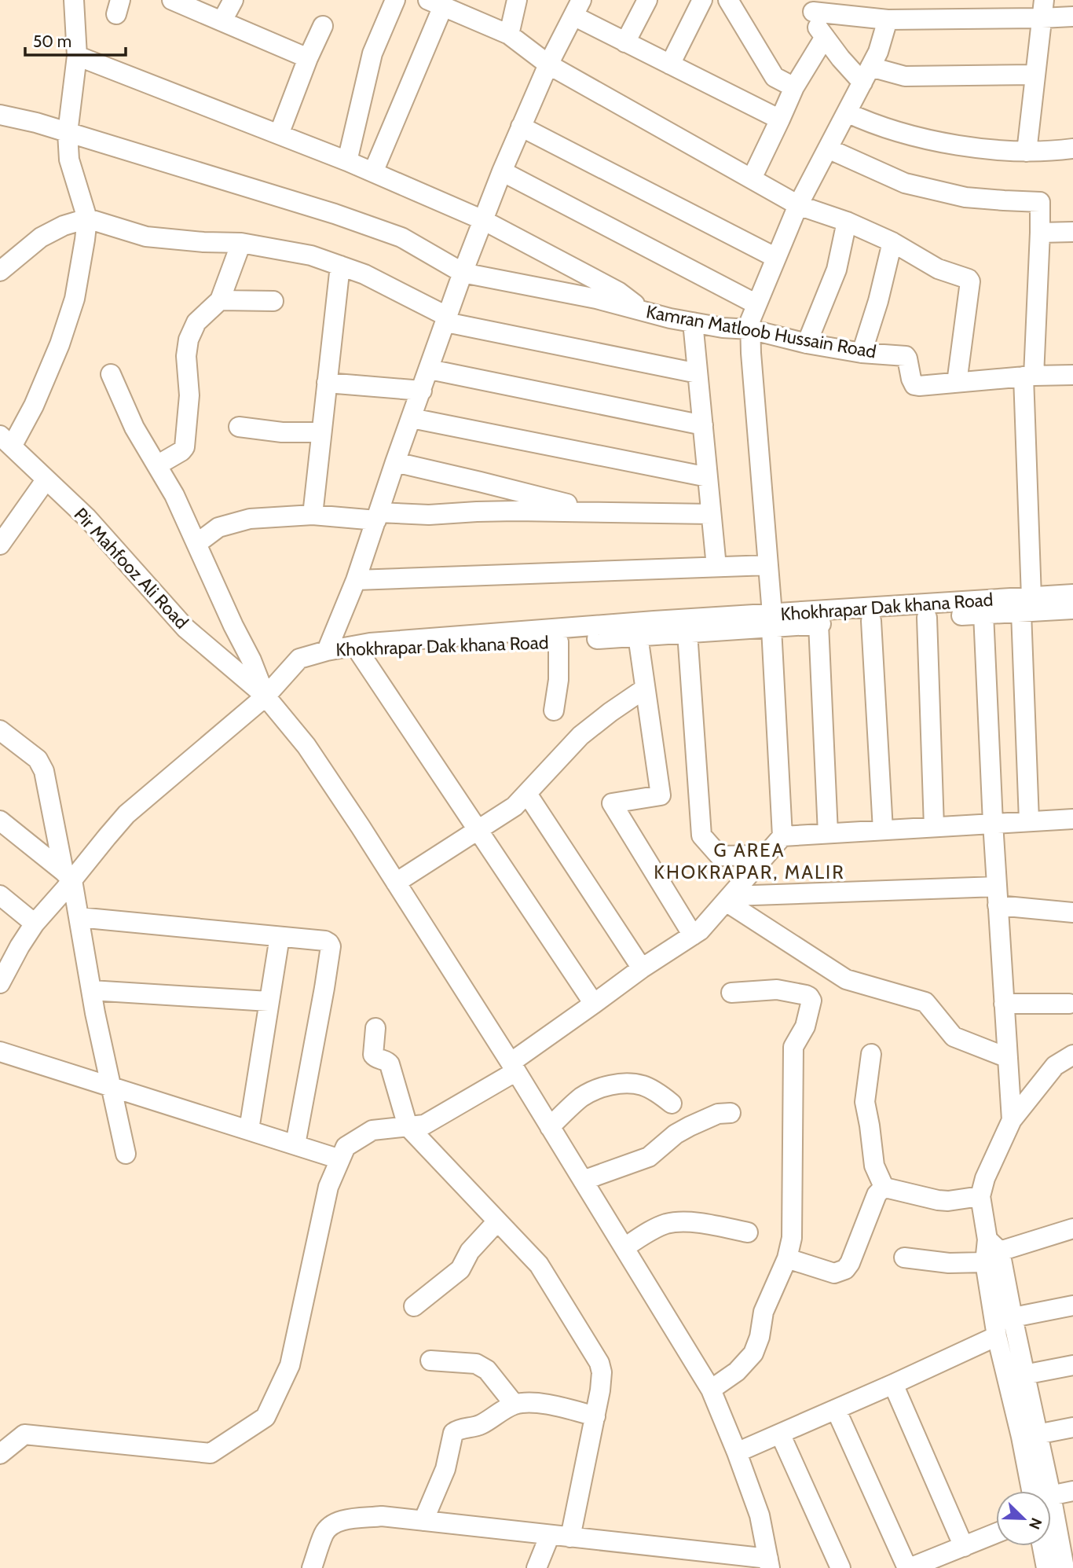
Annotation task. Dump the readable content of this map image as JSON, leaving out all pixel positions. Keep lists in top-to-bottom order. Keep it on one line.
{"streets":{"street":["Kamran Matloob Hussain Road","Pir Mahfooz Ali Road","Khokhrapar Dak khana Road"]},"districts":["G AREA KHOKRAPAR, MALIR"],"scale_bar":"50 m","north":"bottom right"}
